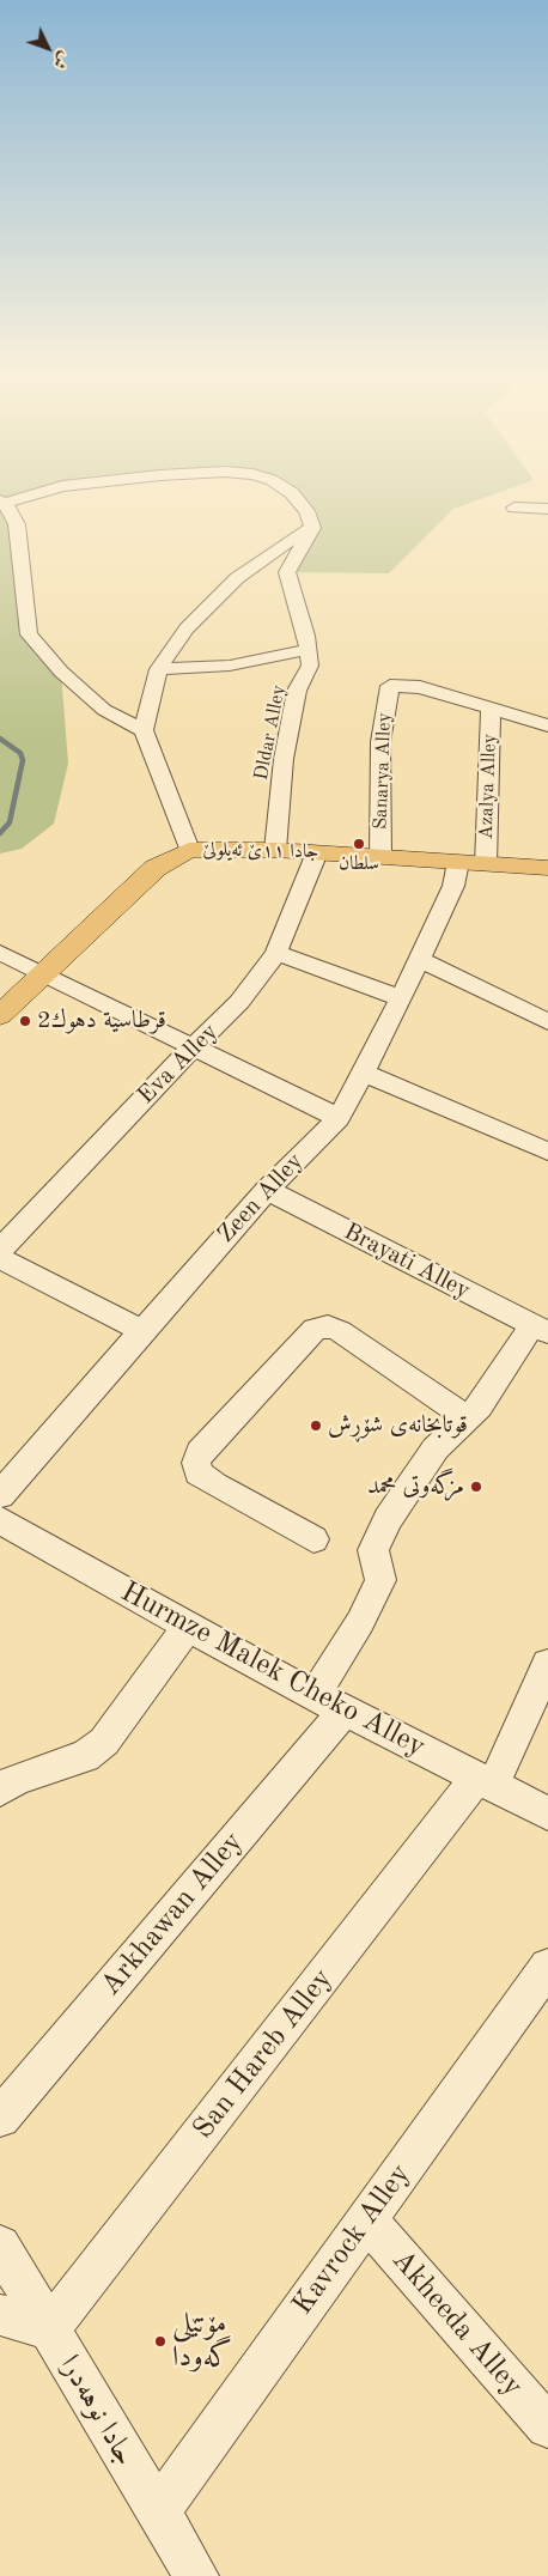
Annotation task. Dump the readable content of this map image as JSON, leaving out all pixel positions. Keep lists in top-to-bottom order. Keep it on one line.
{"streets":{"highway":["جادا ١١ێ ئه‌یلولێ"],"street":["Dldar Alley","Sanarya Alley","Azalya Alley","Eva Alley","Zeen Alley","Brayati Alley","Hurmze Malek Cheko Alley","Arkhawan Alley","San Hareb Alley","Kavrock Alley","Akheeda Alley","جادا نوهەدرا"]},"crossings":[["Dldar Alley","جادا ١١ێ ئه‌یلولێ"],["Sanarya Alley","Azalya Alley"],["Sanarya Alley","جادا ١١ێ ئه‌یلولێ"],["Azalya Alley","جادا ١١ێ ئه‌یلولێ"],["جادا ١١ێ ئه‌یلولێ","Eva Alley"],["جادا ١١ێ ئه‌یلولێ","Zeen Alley"],["Zeen Alley","Brayati Alley"],["Brayati Alley","Arkhawan Alley"],["Hurmze Malek Cheko Alley","Arkhawan Alley"],["Hurmze Malek Cheko Alley","San Hareb Alley"],["San Hareb Alley","جادا نوهەدرا"],["Kavrock Alley","Akheeda Alley"],["Kavrock Alley","جادا نوهەدرا"]],"places":["سلطان","قرطاسية دهوك2","قوتابخانەی شۆڕش","مزگەوتی محمد","مۆتێلی گەودا"],"north":"bottom right"}
